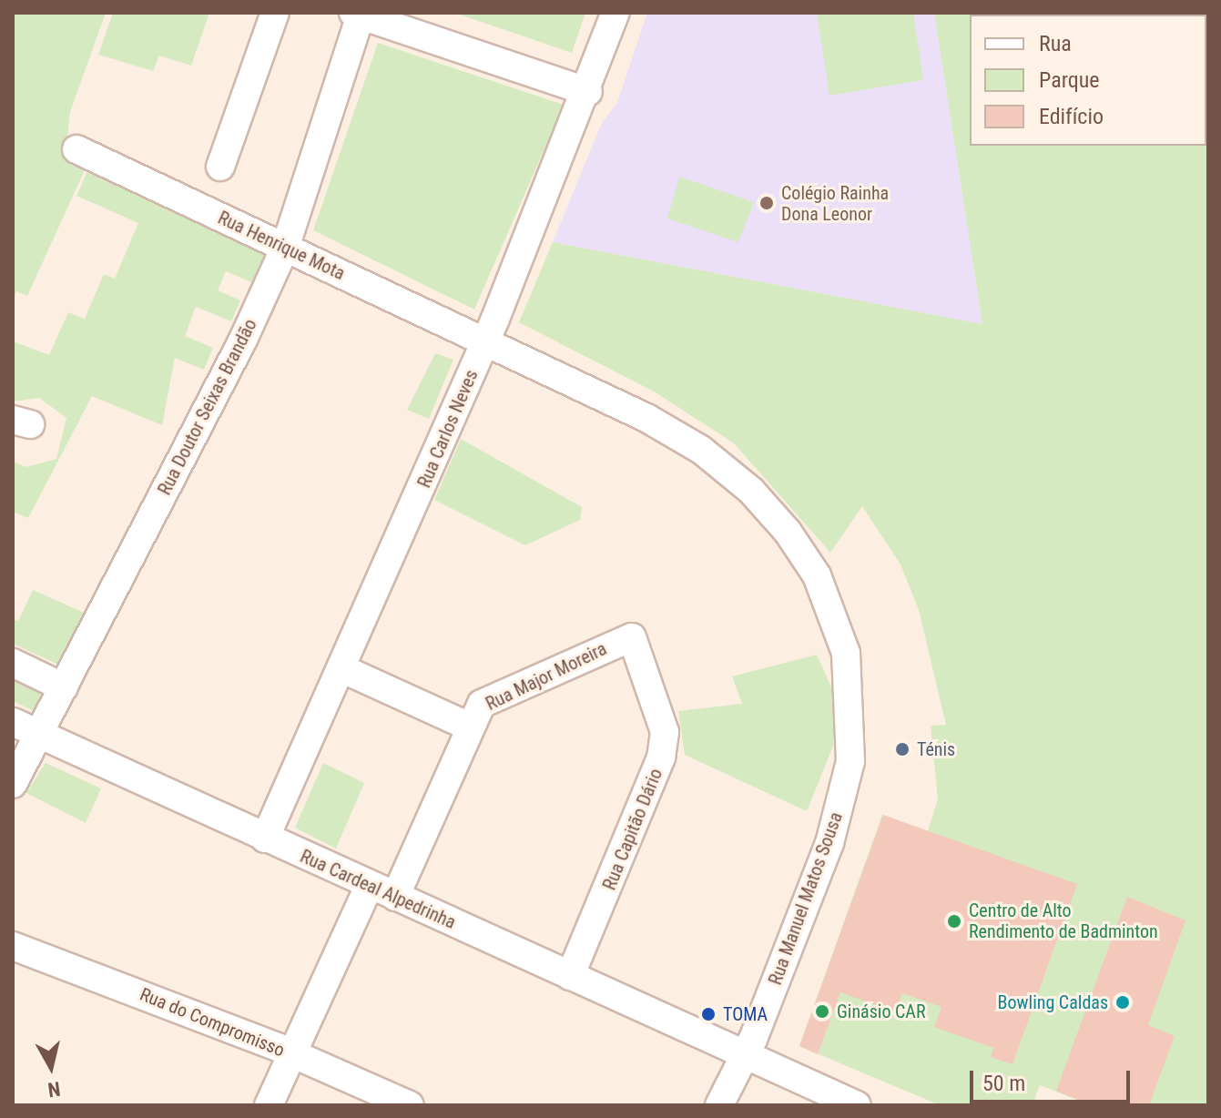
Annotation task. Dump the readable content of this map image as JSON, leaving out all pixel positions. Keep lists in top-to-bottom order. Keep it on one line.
{"streets":{"street":["Rua Henrique Mota","Rua Doutor Seixas Brandão","Rua Carlos Neves","Rua Major Moreira","Rua Capitão Dário","Rua Cardeal Alpedrinha","Rua Manuel Matos Sousa","Rua do Compromisso"]},"crossings":[["Rua Henrique Mota","Rua Doutor Seixas Brandão"],["Rua Henrique Mota","Rua Carlos Neves"],["Rua Henrique Mota","Rua Manuel Matos Sousa"],["Rua Doutor Seixas Brandão","Rua Cardeal Alpedrinha"],["Rua Carlos Neves","Rua Major Moreira"],["Rua Carlos Neves","Rua Cardeal Alpedrinha"],["Rua Carlos Neves","Rua Manuel Matos Sousa"],["Rua Major Moreira","Rua Capitão Dário"],["Rua Major Moreira","Rua Cardeal Alpedrinha"],["Rua Capitão Dário","Rua Cardeal Alpedrinha"],["Rua Cardeal Alpedrinha","Rua Manuel Matos Sousa"]],"places":["Colégio Rainha Dona Leonor","Ténis","Centro de Alto Rendimento de Badminton","Bowling Caldas","Ginásio CAR","TOMA"],"legend":["Rua","Parque","Edifício"],"scale_bar":"50 m","north":"bottom"}
